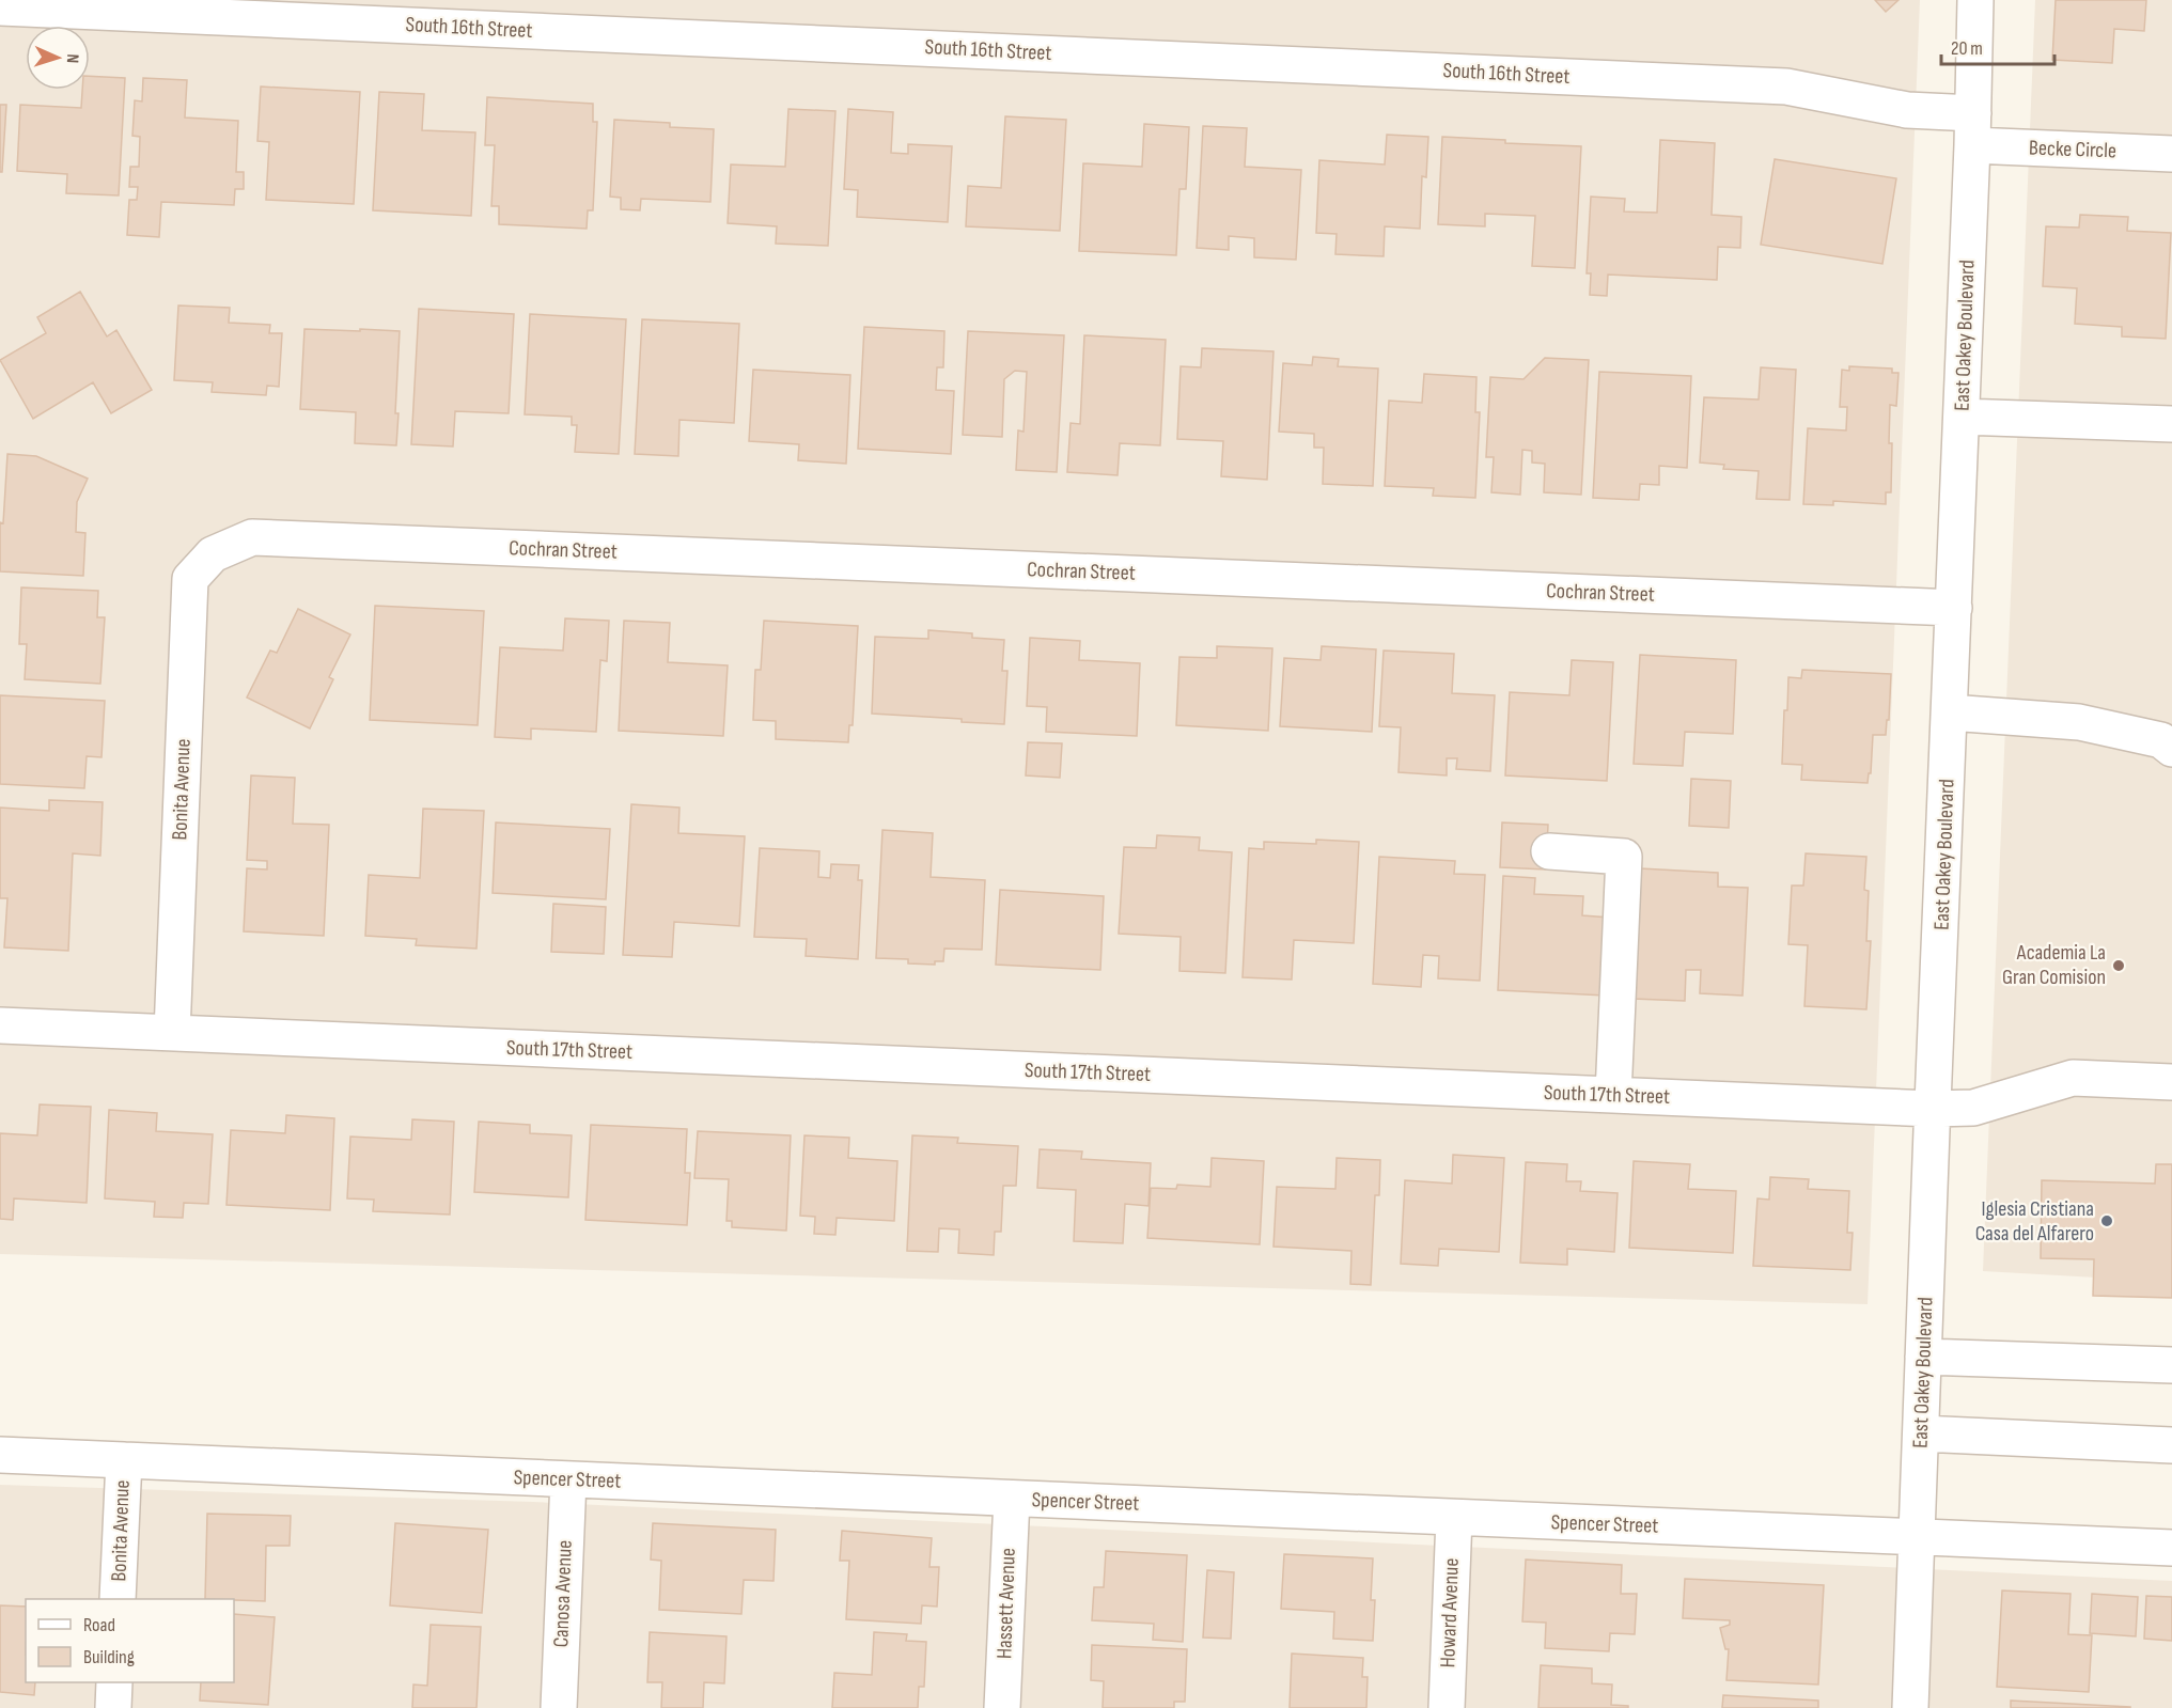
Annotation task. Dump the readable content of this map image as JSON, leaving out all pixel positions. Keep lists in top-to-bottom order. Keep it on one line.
{"streets":{"street":["South 16th Street","Becke Circle","East Oakey Boulevard","Cochran Street","Bonita Avenue","South 17th Street","Spencer Street","Canosa Avenue","Hassett Avenue","Howard Avenue"]},"crossings":[["South 16th Street","Becke Circle"],["South 16th Street","East Oakey Boulevard"],["Becke Circle","East Oakey Boulevard"],["East Oakey Boulevard","Cochran Street"],["East Oakey Boulevard","South 17th Street"],["East Oakey Boulevard","Spencer Street"],["Cochran Street","Bonita Avenue"],["Bonita Avenue","South 17th Street"],["Bonita Avenue","Spencer Street"],["Spencer Street","Canosa Avenue"],["Spencer Street","Hassett Avenue"],["Spencer Street","Howard Avenue"]],"places":["Academia La Gran Comision","Iglesia Cristiana Casa del Alfarero"],"legend":["Road","Building"],"scale_bar":"20 m","north":"right"}
